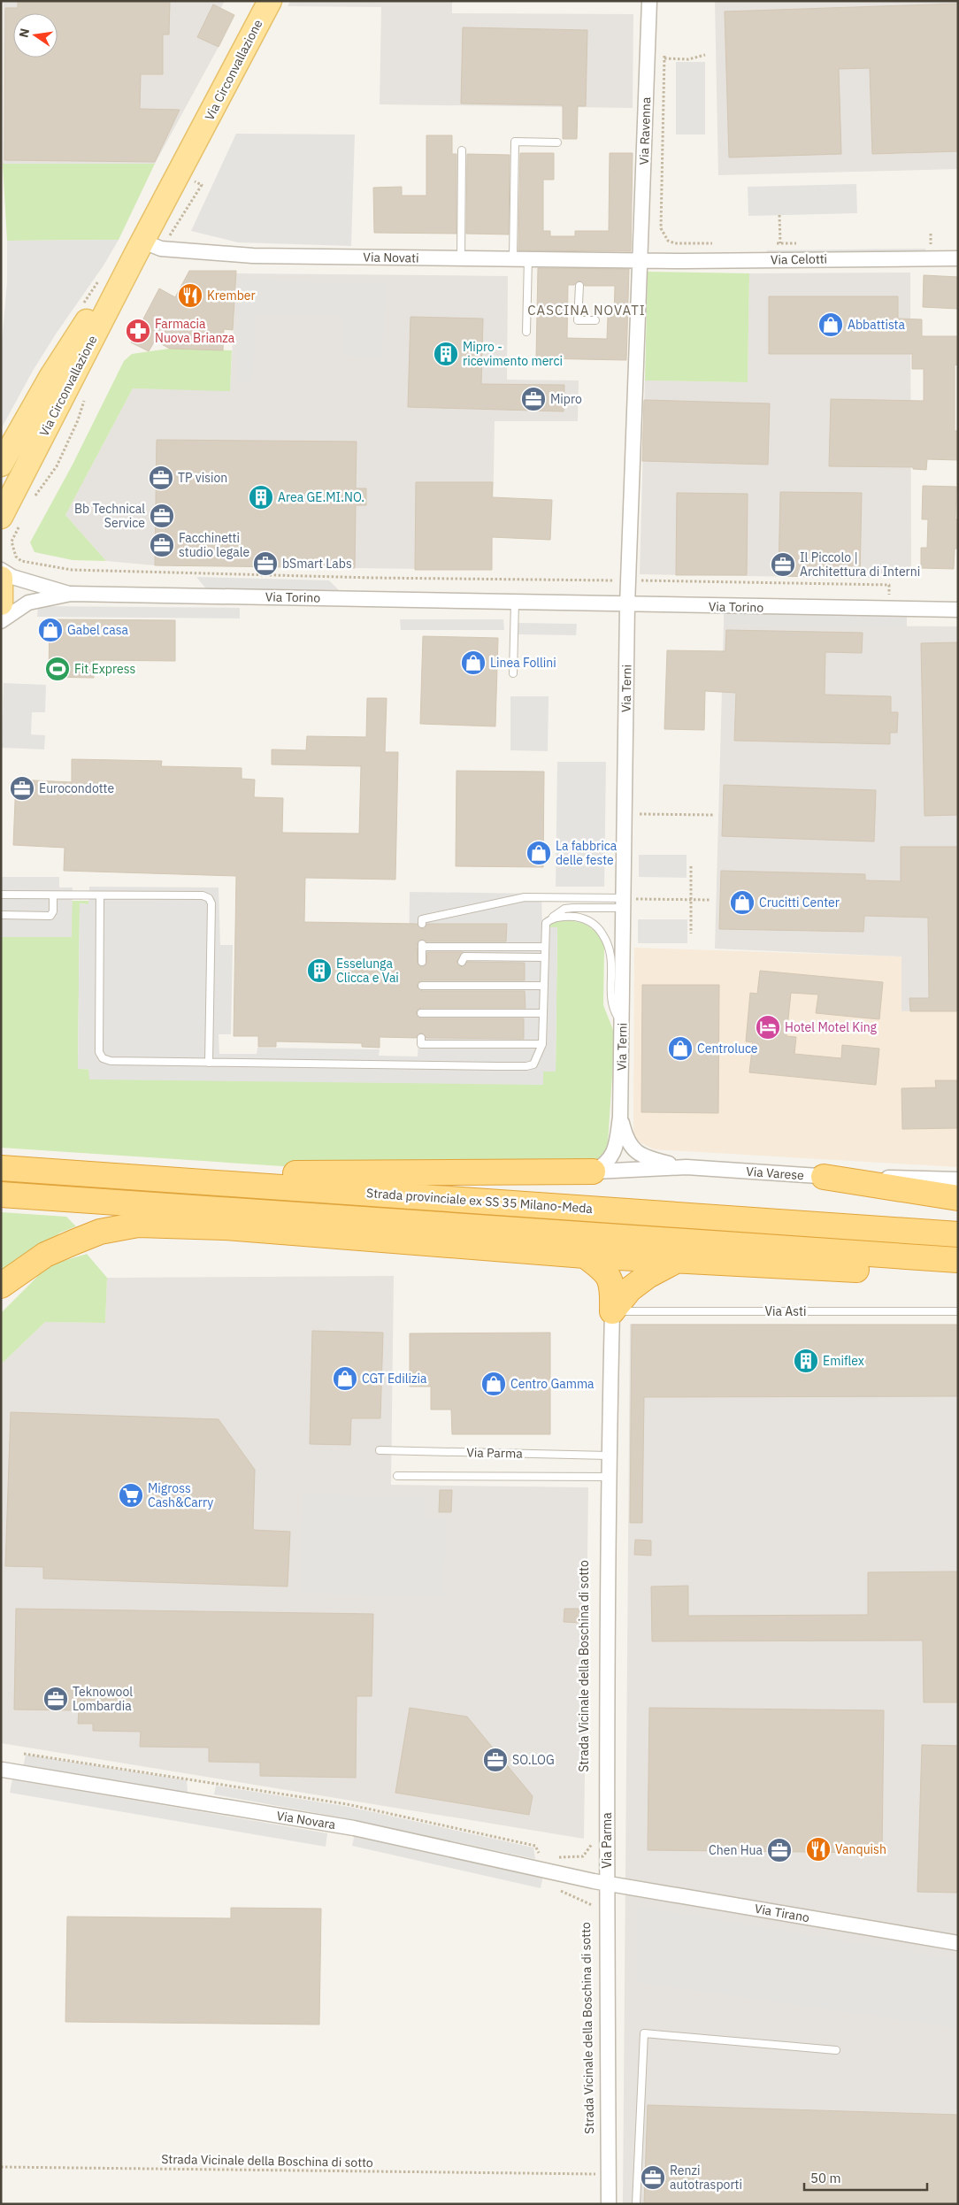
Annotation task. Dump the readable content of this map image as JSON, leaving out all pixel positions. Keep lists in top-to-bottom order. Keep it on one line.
{"streets":{"highway":["Strada provinciale ex SS 35 Milano-Meda"],"main road":["Via Circonvallazione"],"street":["Via Ravenna","Via Novati","Via Celotti","Via Torino","Via Terni","Via Varese","Via Parma","Via Novara","Via Tirano"],"lane":["Via Asti"],"path":["Strada Vicinale della Boschina di sotto"]},"crossings":[["Via Circonvallazione","Via Novati"],["Via Ravenna","Via Novati"],["Via Ravenna","Via Celotti"],["Via Ravenna","Via Terni"],["Via Novati","Via Celotti"],["Via Novati","Via Terni"],["Via Celotti","Via Terni"],["Via Torino","Via Terni"],["Via Asti","Via Parma"],["Via Parma","Via Novara"],["Via Parma","Via Tirano"],["Strada Vicinale della Boschina di sotto","Via Novara"],["Via Novara","Via Tirano"]],"districts":["CASCINA NOVATI"],"places":{"restaurant":["Krember","Vanquish"],"shop":["Abbattista","Gabel casa","Linea Follini","La fabbrica delle feste","Crucitti Center","Centroluce","CGT Edilizia","Centro Gamma"],"pharmacy":["Farmacia Nuova Brianza"],"building":["Mipro - ricevimento merci","Area GE.MI.NO.","Esselunga Clicca e Vai","Emiflex"],"office":["Mipro","TP vision","Bb Technical Service","Facchinetti studio legale","bSmart Labs","Il Piccolo | Architettura di Interni","Eurocondotte","Teknowool Lombardia","SO.LOG","Chen Hua","Renzi autotrasporti"],"sports":["Fit Express"],"hotel":["Hotel Motel King"],"supermarket":["Migross Cash&Carry"]},"scale_bar":"50 m","north":"left"}
